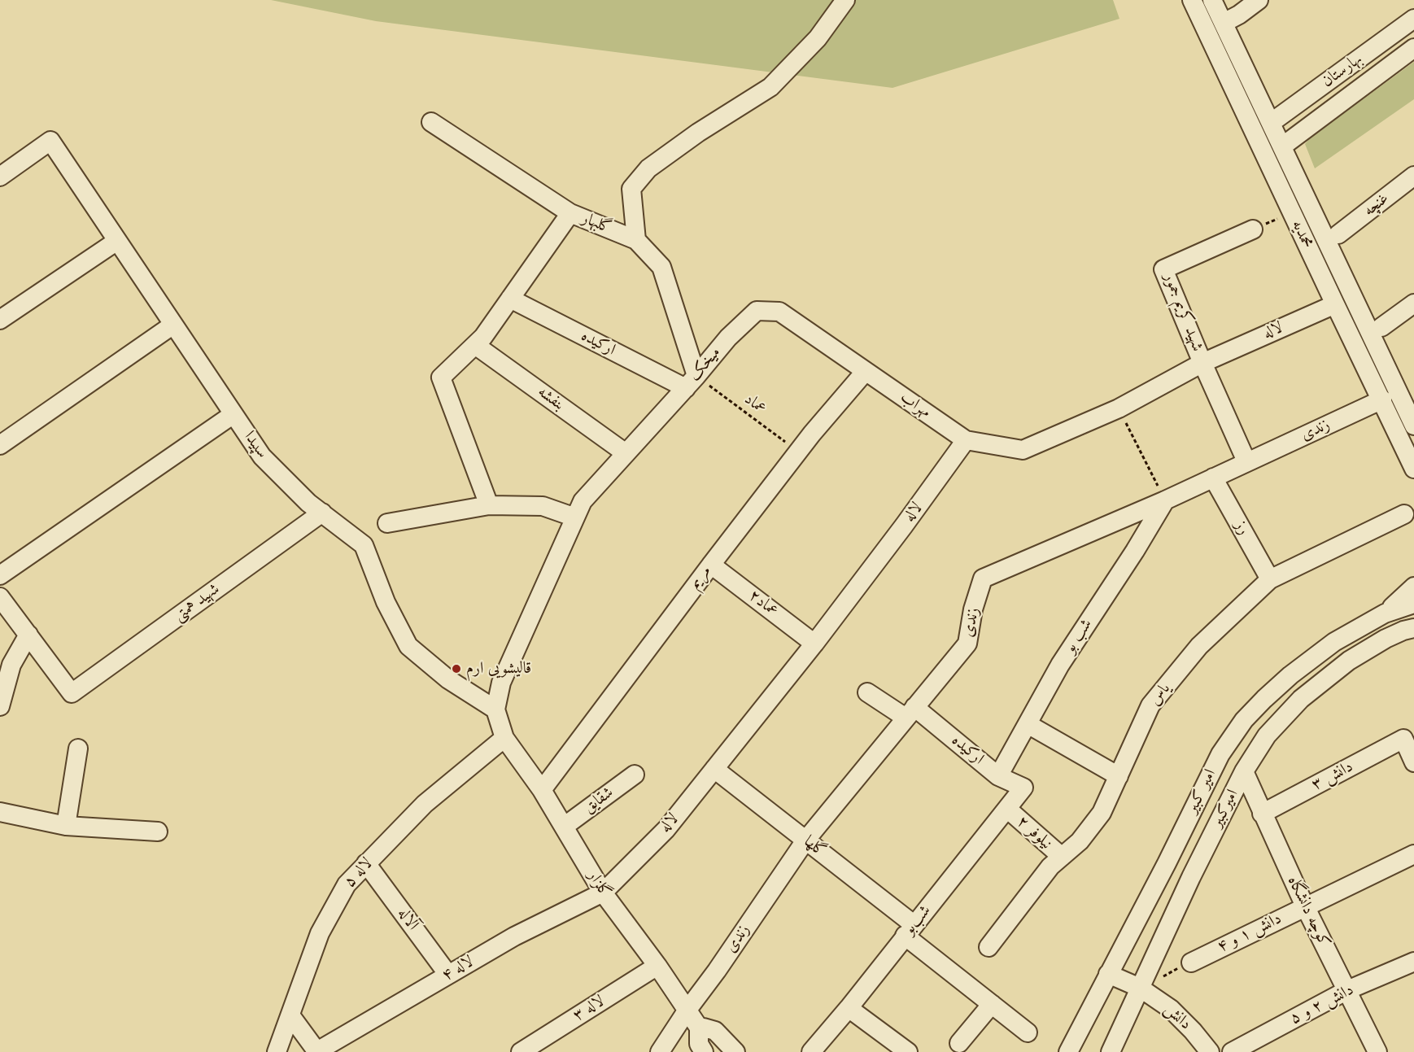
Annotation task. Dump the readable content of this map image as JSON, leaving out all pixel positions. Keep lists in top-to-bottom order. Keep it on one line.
{"streets":{"street":["بهارستان","غنچه","گلبهار","محمدیه","شهید کریم جمور","لاله","ارکیده","میخک","بنفشه","مهراب","زندی","سپیدا","رز","مریم","شهید همتی","عماد۲","شب بو","یاس","دانش ۳","امیر کبیر","شقایق","امیرکبیر","نیلوفر ۲","گلها","لاله ۵","گلزار","کوچه دانشگاه","آلاله","شب‌بو","دانش ۱ و ۴","لاله ۴","دانش ۲ و ۵","لاله ۳","دانش"],"path":["عماد"]},"crossings":[["بهارستان","محمدیه"],["گلبهار","ارکیده"],["گلبهار","میخک"],["گلبهار","عماد"],["محمدیه","لاله"],["محمدیه","زندی"],["شهید کریم جمور","لاله"],["لاله","مهراب"],["لاله","عماد۲"],["لاله","گلها"],["لاله","گلزار"],["لاله","لاله ۴"],["ارکیده","میخک"],["ارکیده","عماد"],["ارکیده","زندی"],["ارکیده","شب بو"],["ارکیده","شب‌بو"],["میخک","بنفشه"],["میخک","عماد"],["میخک","مهراب"],["میخک","سپیدا"],["میخک","مریم"],["میخک","لاله ۵"],["میخک","گلزار"],["عماد","مریم"],["مهراب","مریم"],["زندی","رز"],["زندی","شب بو"],["زندی","گلها"],["زندی","گلزار"],["سپیدا","شهید همتی"],["رز","یاس"],["مریم","عماد۲"],["مریم","گلزار"],["یاس","نیلوفر ۲"],["دانش ۳","کوچه دانشگاه"],["امیر کبیر","دانش"],["شقایق","گلزار"],["امیرکبیر","کوچه دانشگاه"],["امیرکبیر","دانش"],["نیلوفر ۲","شب‌بو"],["گلها","شب‌بو"],["لاله ۵","گلزار"],["لاله ۵","آلاله"],["گلزار","لاله ۴"],["گلزار","لاله ۳"],["کوچه دانشگاه","دانش ۱ و ۴"],["کوچه دانشگاه","دانش ۲ و ۵"],["آلاله","لاله ۴"]],"places":["قالیشویی ارم"]}
